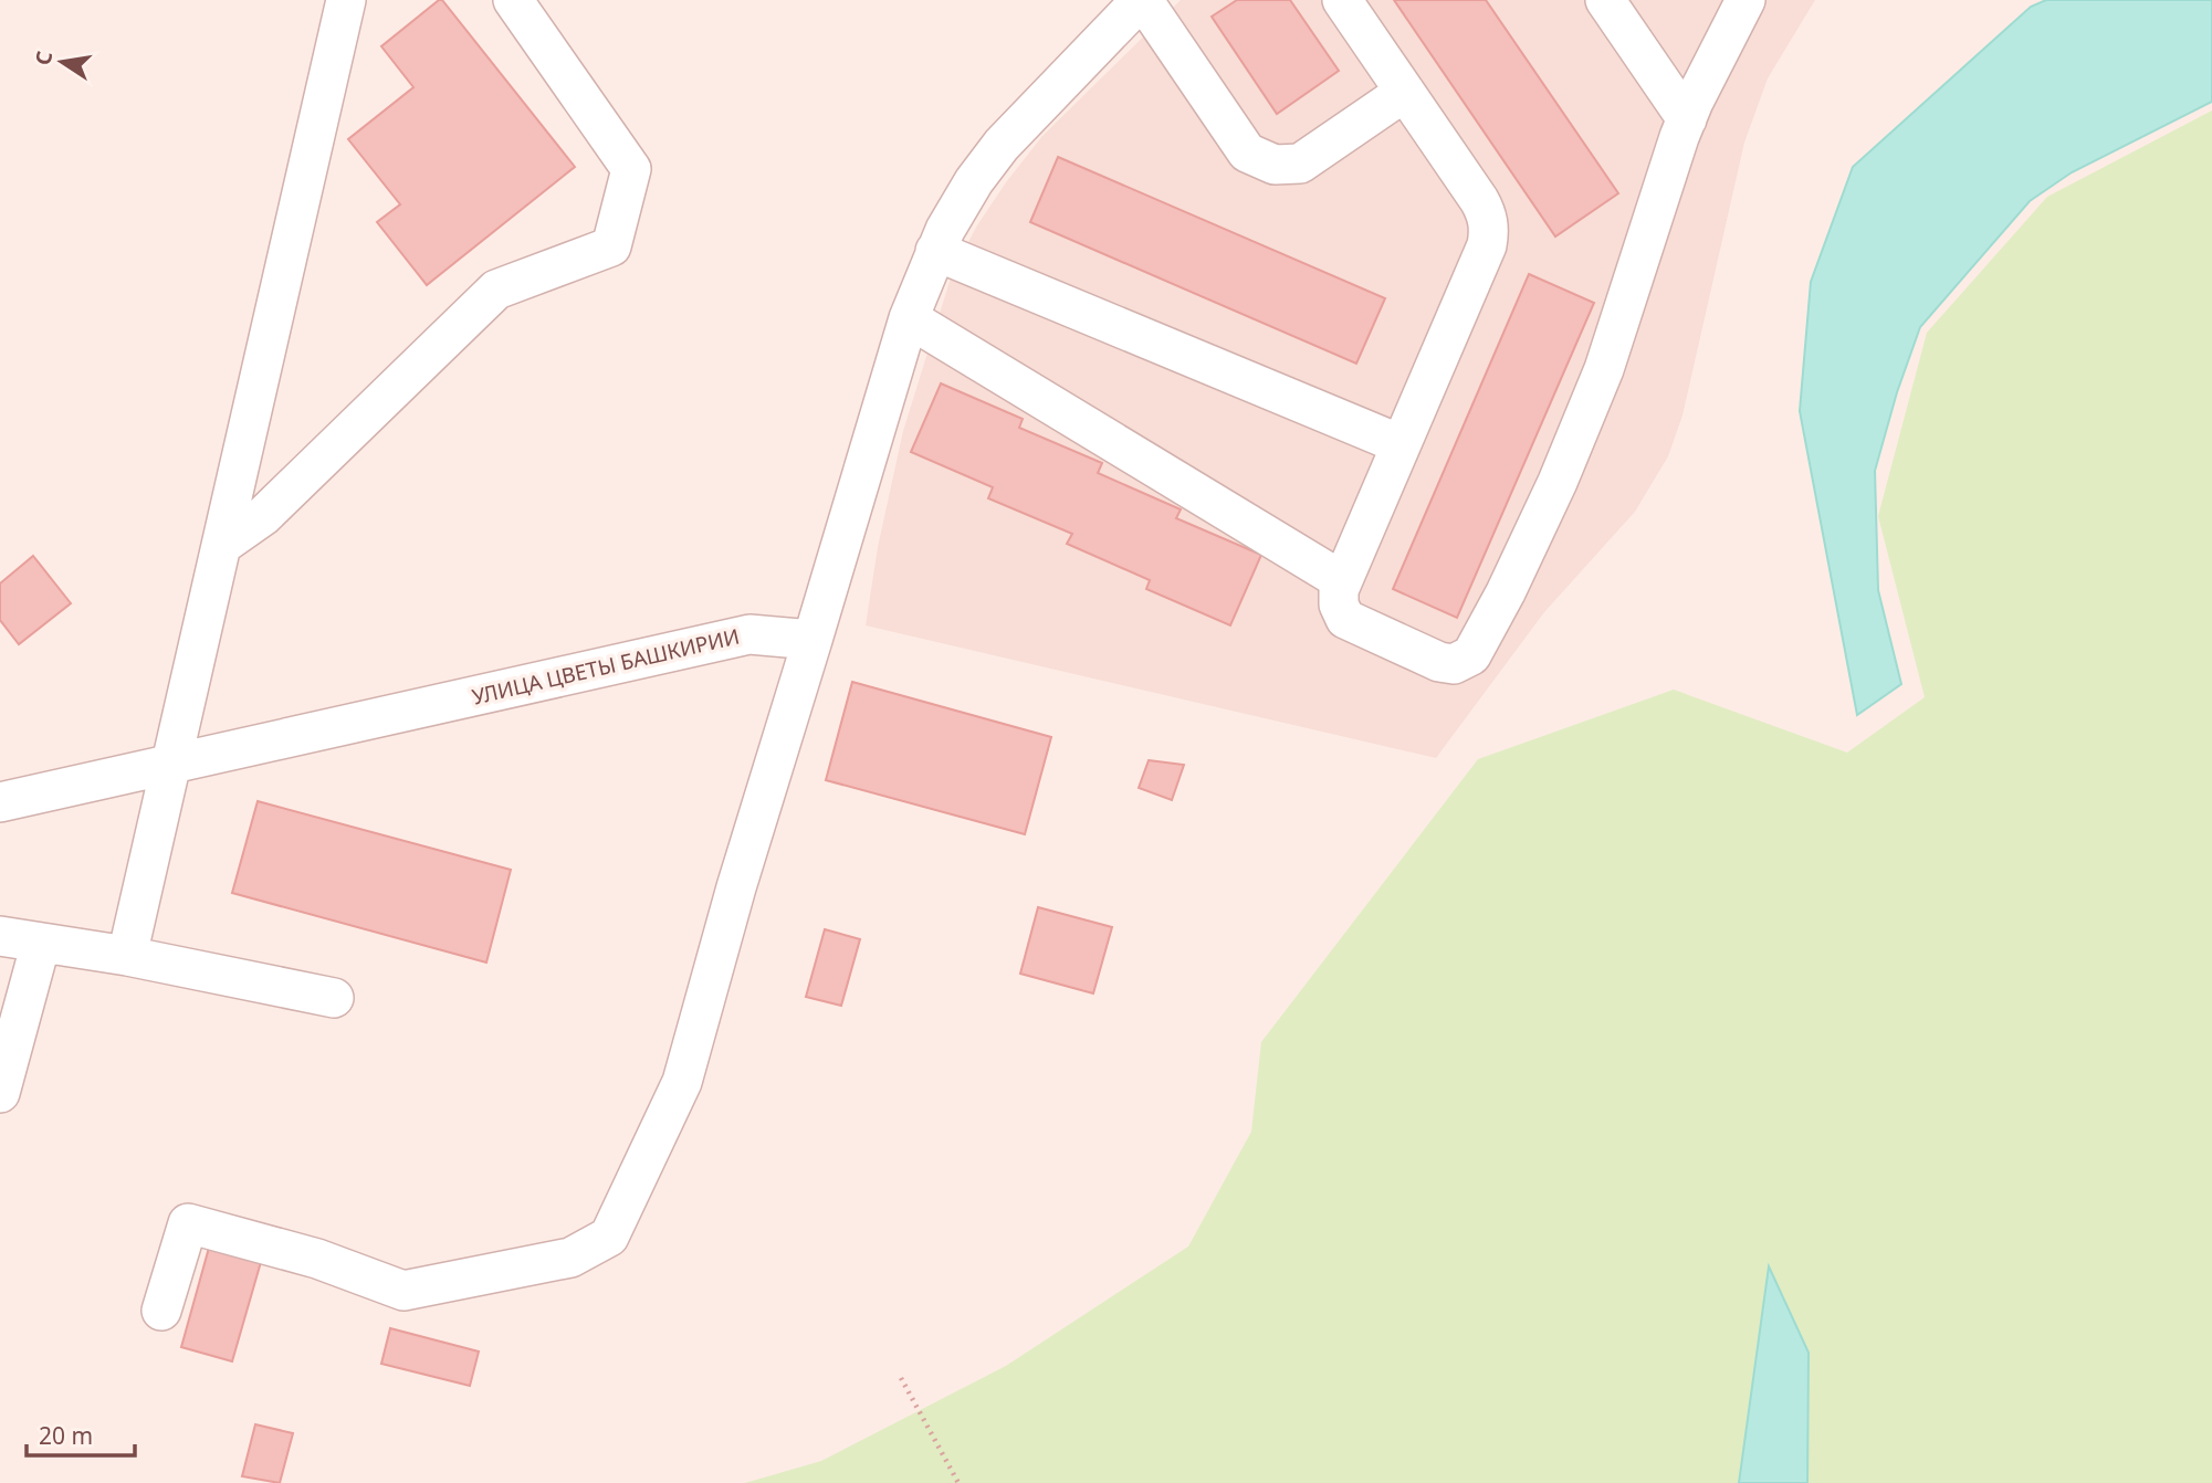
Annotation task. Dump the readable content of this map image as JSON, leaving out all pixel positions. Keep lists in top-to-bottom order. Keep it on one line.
{"streets":{"street":["УЛИЦА ЦВЕТЫ БАШКИРИИ"]},"scale_bar":"20 m","north":"left"}
